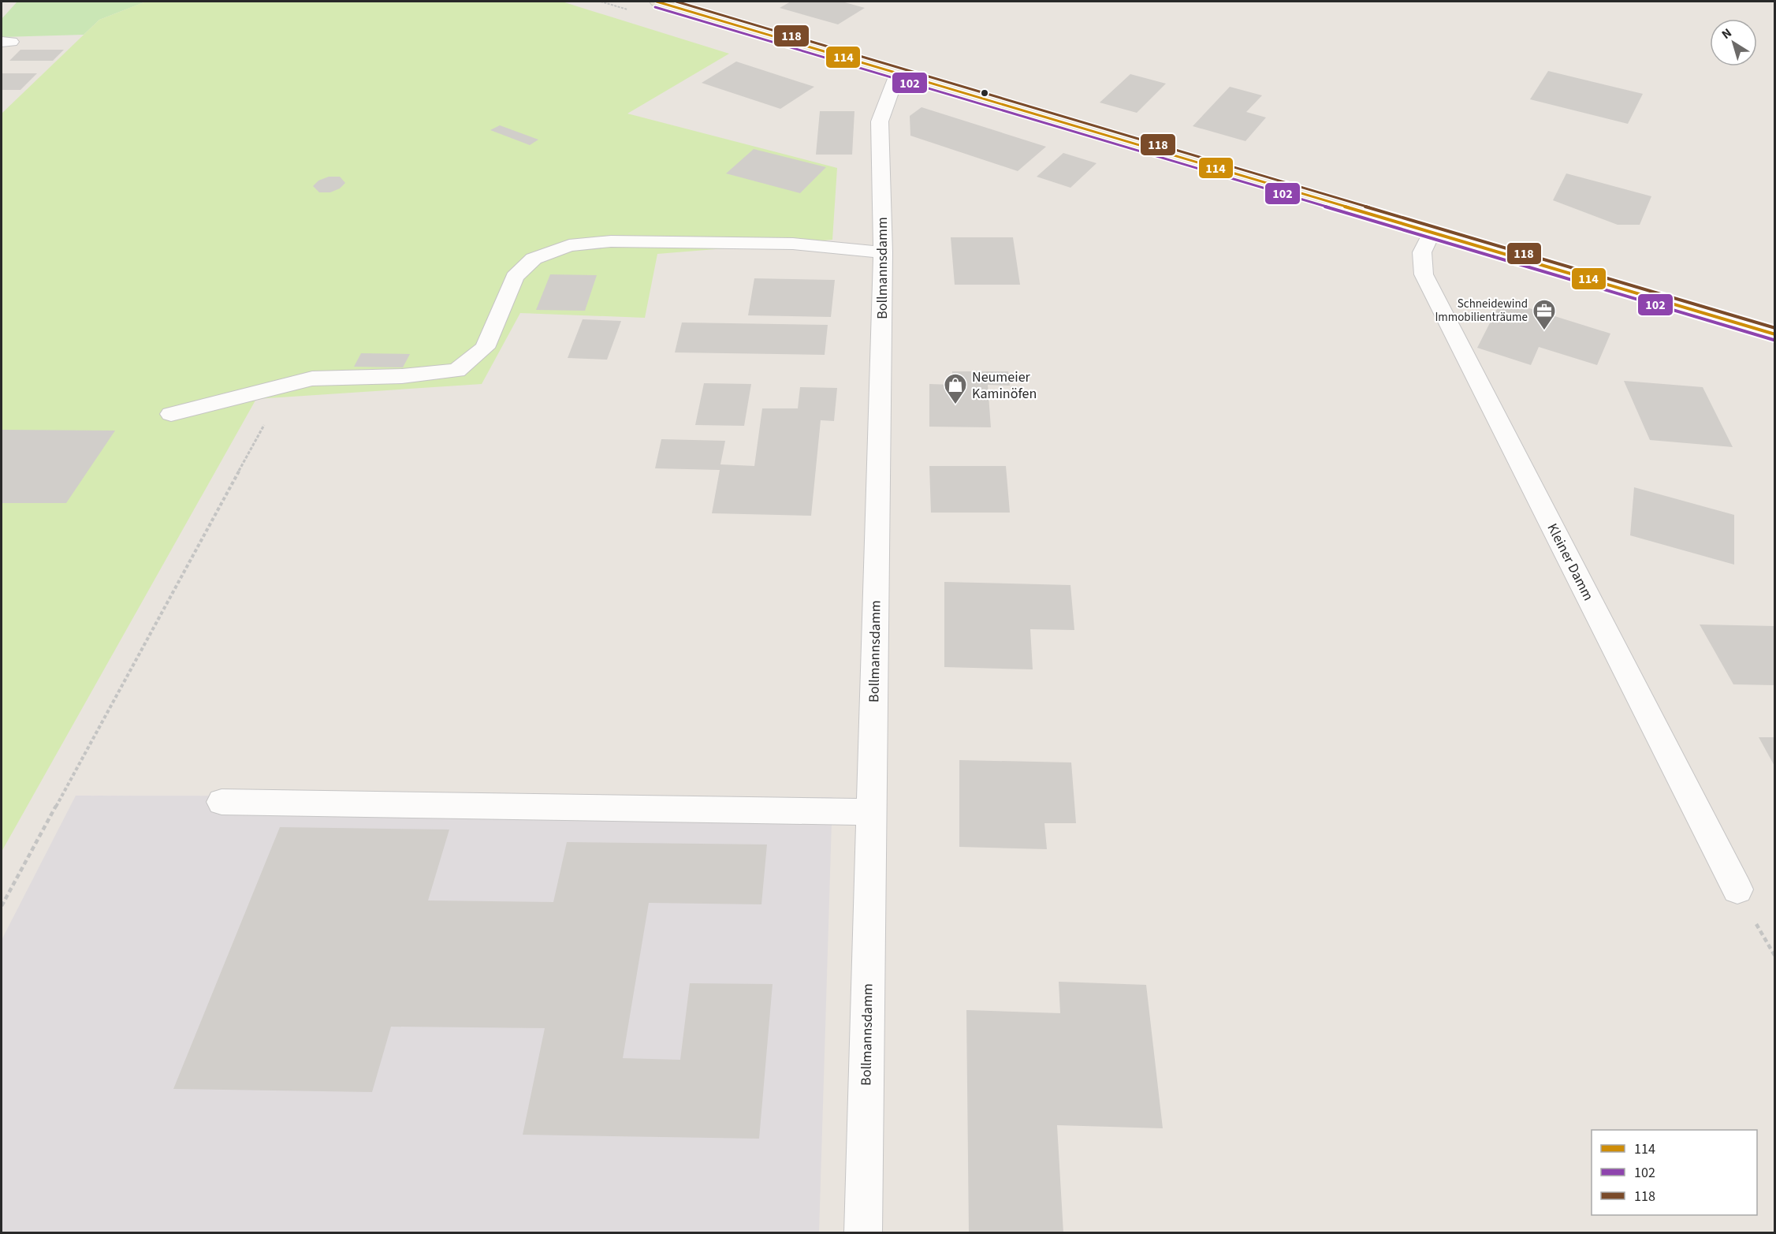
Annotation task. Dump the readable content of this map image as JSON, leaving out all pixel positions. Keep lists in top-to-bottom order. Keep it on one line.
{"streets":{"street":["Bollmannsdamm","Kleiner Damm"]},"places":{"office":["Schneidewind Immobilienträume"],"shop":["Neumeier Kaminöfen"]},"lines":["transit line 114","transit line 118","transit line 102"],"legend":["114","102","118"],"north":"top left"}
